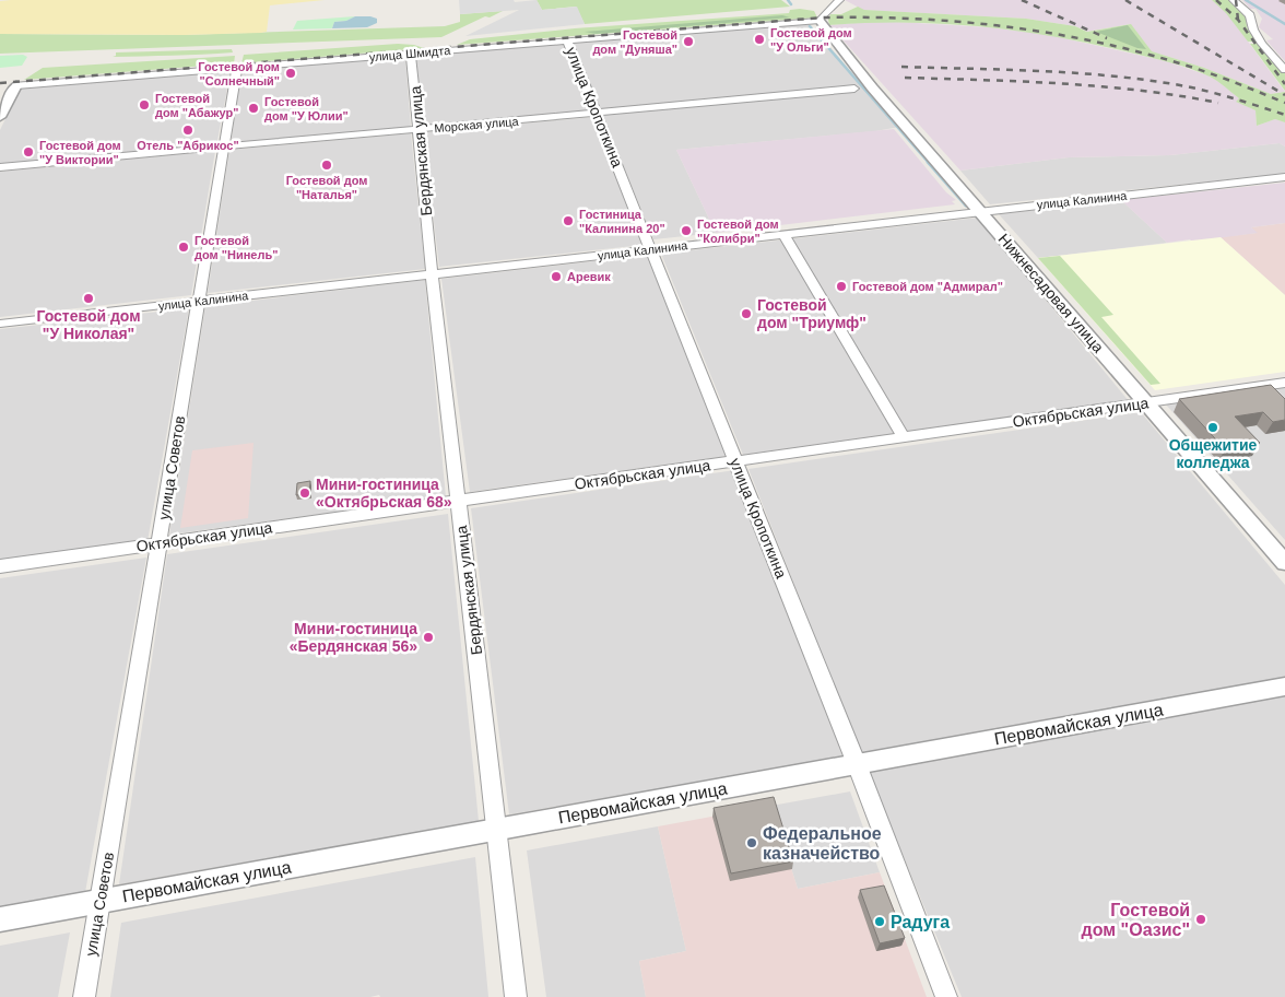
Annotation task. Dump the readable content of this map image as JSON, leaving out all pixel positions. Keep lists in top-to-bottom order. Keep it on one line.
{"streets":{"street":["улица Шмидта","улица Кропоткина","Морская улица","Бердянская улица","улица Калинина","Нижнесадовая улица","Октябрьская улица","улица Советов","Первомайская улица"]},"crossings":[["улица Шмидта","улица Кропоткина"],["улица Шмидта","Бердянская улица"],["улица Шмидта","Нижнесадовая улица"],["улица Шмидта","улица Советов"],["улица Кропоткина","Морская улица"],["улица Кропоткина","улица Калинина"],["улица Кропоткина","Октябрьская улица"],["улица Кропоткина","Первомайская улица"],["Морская улица","Бердянская улица"],["Морская улица","улица Советов"],["Бердянская улица","улица Калинина"],["Бердянская улица","Октябрьская улица"],["Бердянская улица","Первомайская улица"],["улица Калинина","Нижнесадовая улица"],["улица Калинина","улица Советов"],["Нижнесадовая улица","Октябрьская улица"],["Октябрьская улица","улица Советов"],["улица Советов","Первомайская улица"]],"places":["Гостевой дом \"У Ольги\"","Гостевой дом \"Дуняша\"","Гостевой дом \"Солнечный\"","Гостевой дом \"Абажур\"","Гостевой дом \"У Юлии\"","Отель \"Абрикос\"","Гостевой дом \"У Виктории\"","Гостевой дом \"Наталья\"","Гостиница \"Калинина 20\"","Гостевой дом \"Колибри\"","Гостевой дом \"Нинель\"","Аревик","Гостевой дом \"Адмирал\"","Гостевой дом \"У Николая\"","Гостевой дом \"Триумф\"","Общежитие колледжа","Мини-гостиница «Октябрьская 68»","Мини-гостиница «Бердянская 56»","Федеральное казначейство","Гостевой дом \"Оазис\"","Радуга"]}
